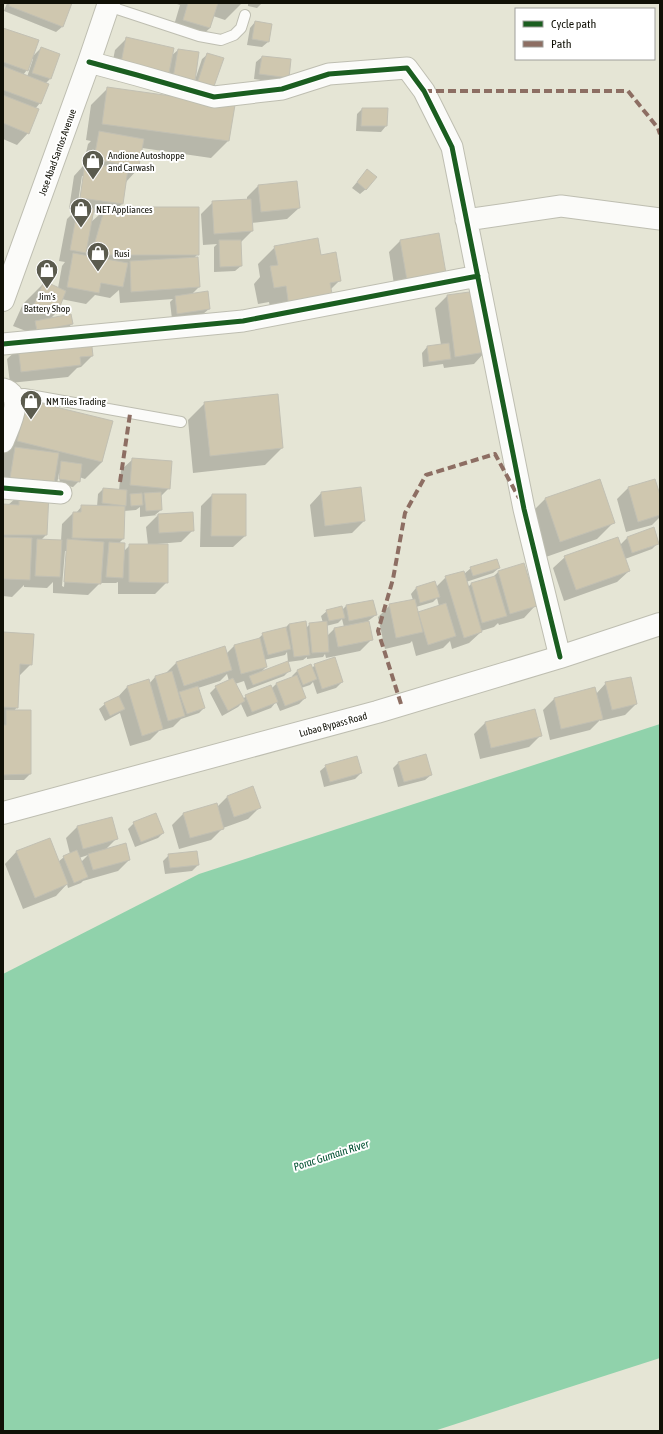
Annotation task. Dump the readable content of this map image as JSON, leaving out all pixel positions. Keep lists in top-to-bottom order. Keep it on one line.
{"streets":{"main road":["Jose Abad Santos Avenue","Lubao Bypass Road"]},"water":["Porac Gumain River"],"places":{"shop":["Andione Autoshoppe and Carwash","NET Appliances","Rusi","Jim's Battery Shop","NM Tiles Trading"]},"legend":["Cycle path","Path"]}
